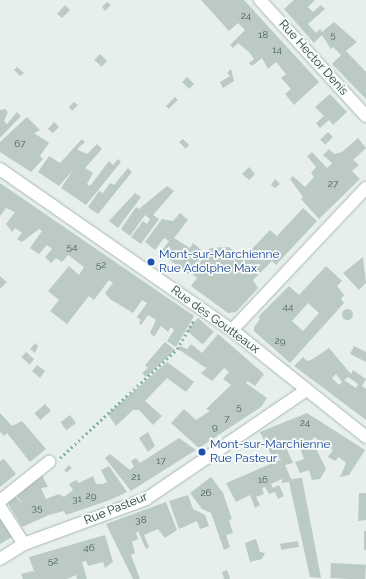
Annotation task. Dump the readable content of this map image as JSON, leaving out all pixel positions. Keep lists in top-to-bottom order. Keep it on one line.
{"streets":{"street":["Rue Hector Denis","Rue des Goutteaux","Rue Pasteur"]},"crossings":[["Rue des Goutteaux","Rue Pasteur"]],"places":["Mont-sur-Marchienne Rue Adolphe Max","Mont-sur-Marchienne Rue Pasteur"],"house_numbers":["24","18","5","14","67","27","54","52","44","29","5","7","24","9","17","21","16","26","29","31","35","38","46","52"]}
